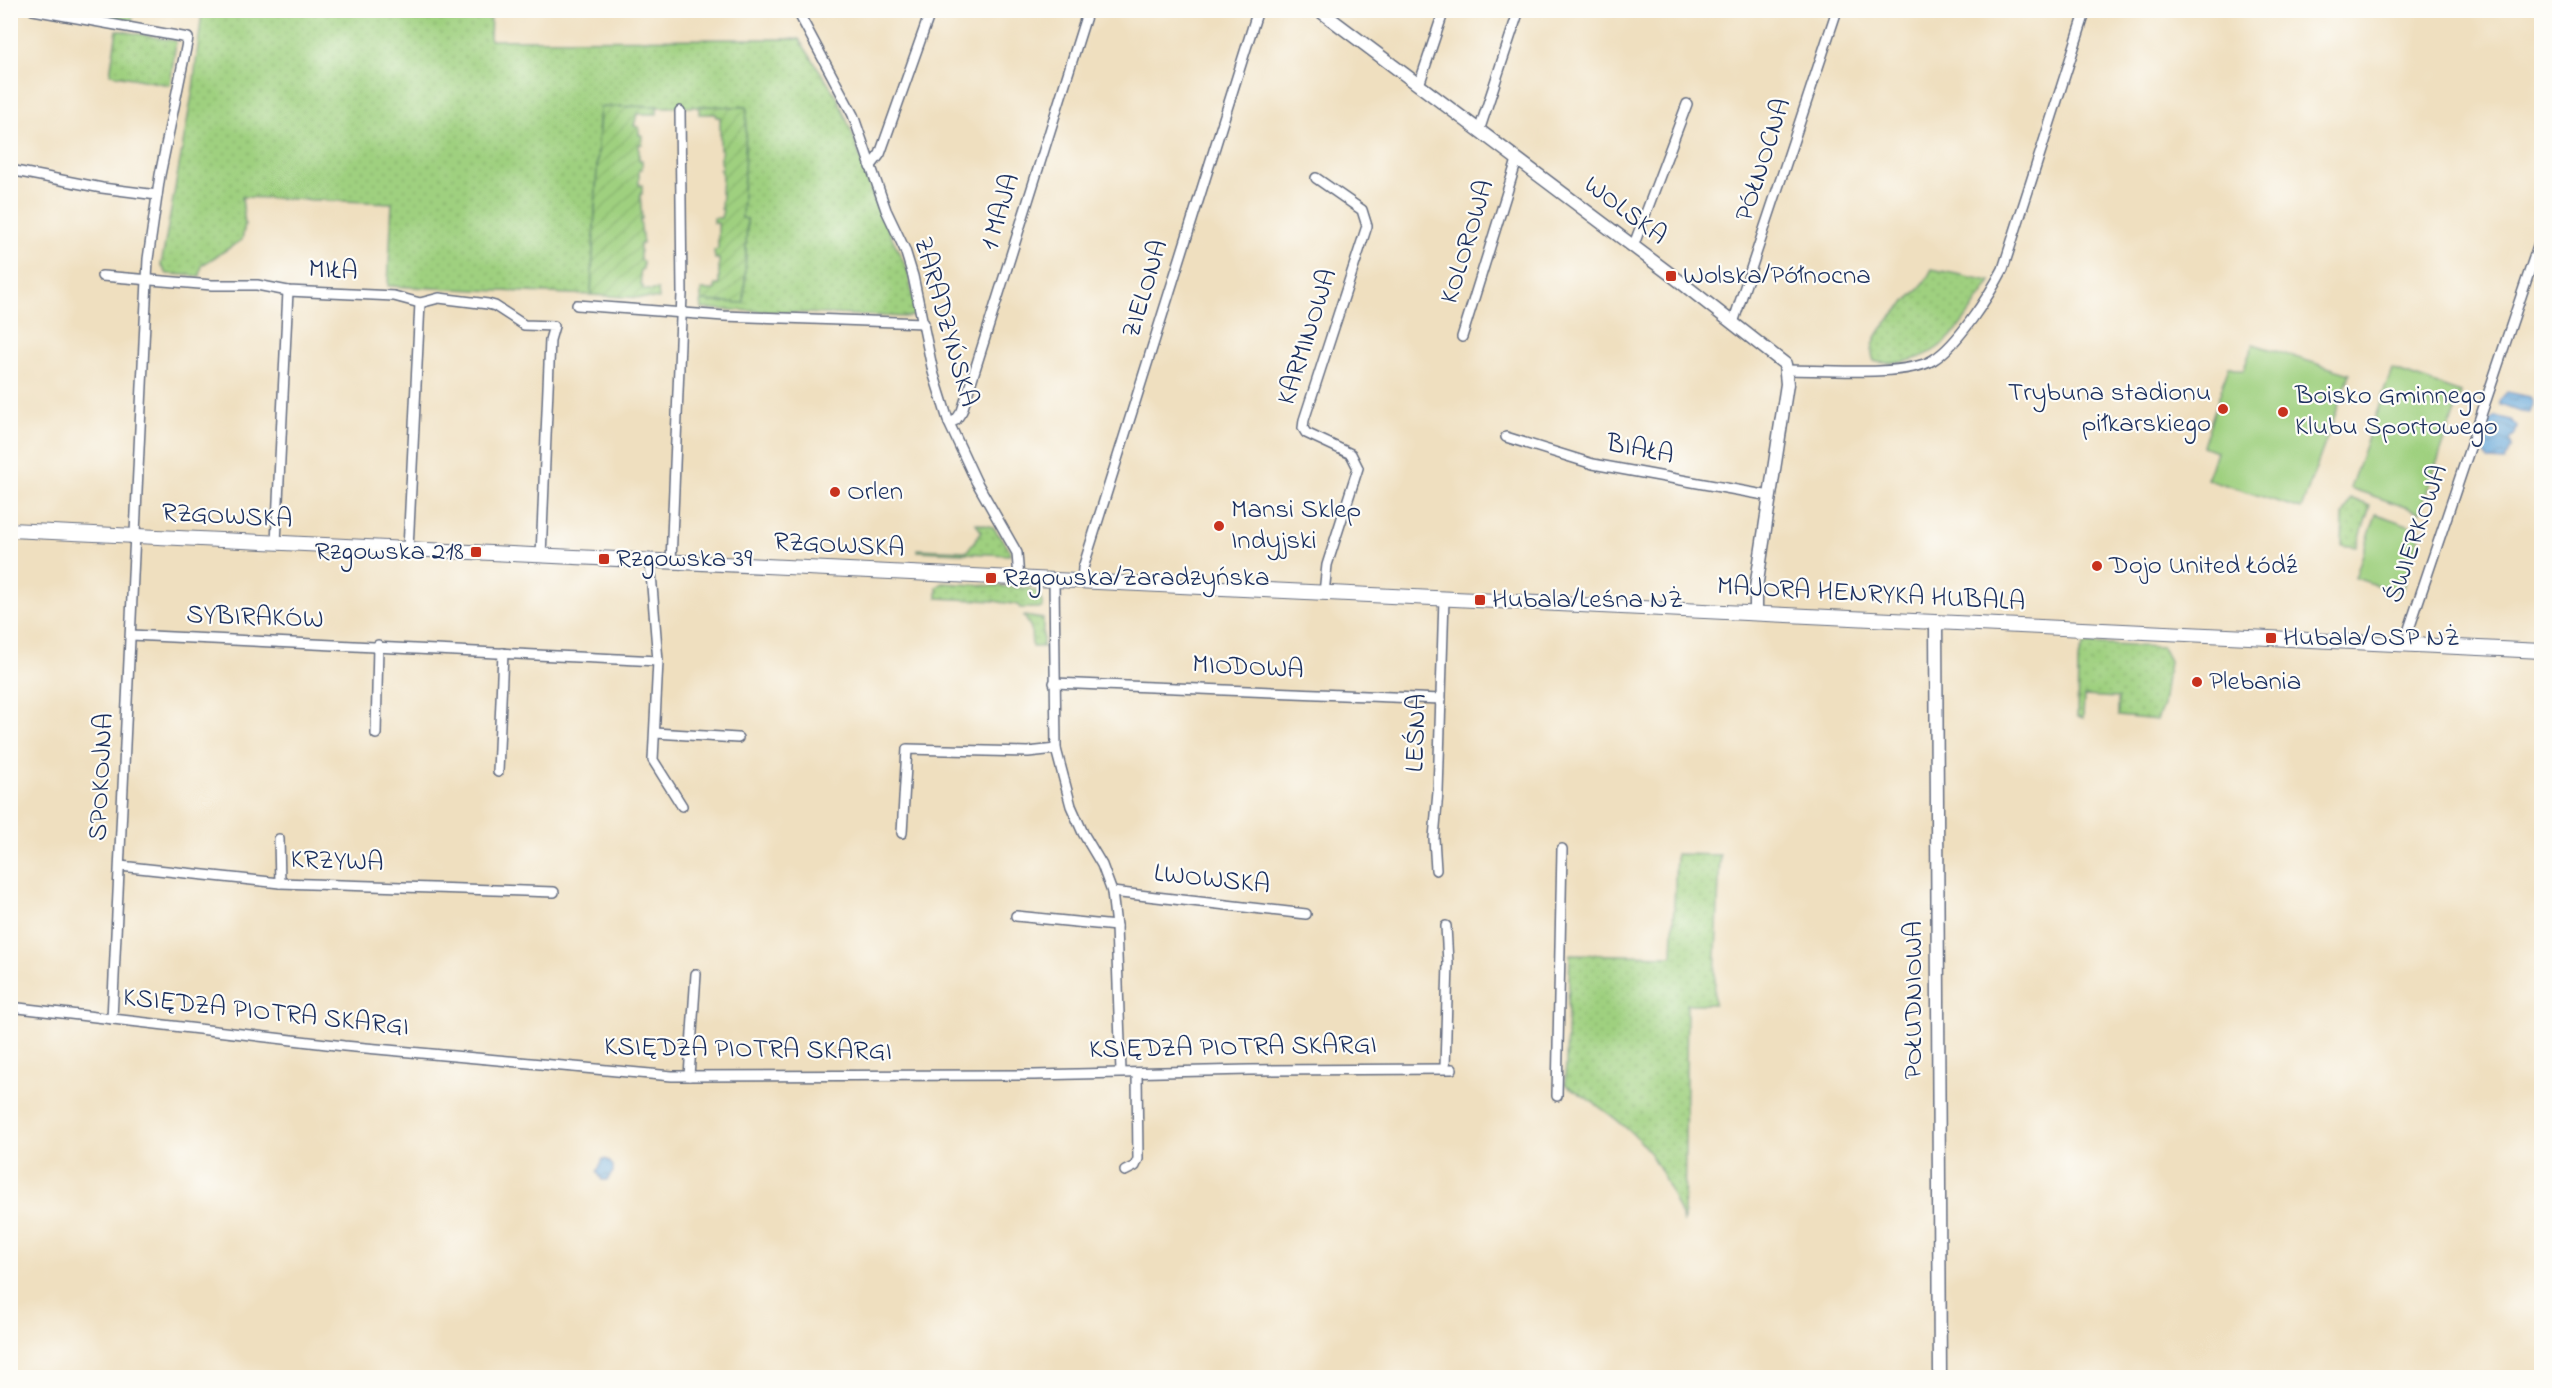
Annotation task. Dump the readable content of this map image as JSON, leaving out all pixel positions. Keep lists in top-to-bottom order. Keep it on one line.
{"streets":{"main road":["RZGOWSKA","MAJORA HENRYKA HUBALA"],"street":["PÓŁNOCNA","WOLSKA","1 MAJA","KOLOROWA","MIŁA","ZIELONA","ZARADZYŃSKA","KARMINOWA","BIAŁA","ŚWIERKOWA","SYBIRAKÓW","MIODOWA","LEŚNA","SPOKOJNA","KRZYWA","LWOWSKA","POŁUDNIOWA","KSIĘDZA PIOTRA SKARGI"]},"crossings":[["PÓŁNOCNA","WOLSKA"],["WOLSKA","KOLOROWA"],["1 MAJA","ZARADZYŃSKA"],["MIŁA","RZGOWSKA"],["MIŁA","SPOKOJNA"],["ZIELONA","MAJORA HENRYKA HUBALA"],["ZARADZYŃSKA","RZGOWSKA"],["KARMINOWA","MAJORA HENRYKA HUBALA"],["RZGOWSKA","MAJORA HENRYKA HUBALA"],["RZGOWSKA","SPOKOJNA"],["ŚWIERKOWA","MAJORA HENRYKA HUBALA"],["MAJORA HENRYKA HUBALA","LEŚNA"],["MAJORA HENRYKA HUBALA","POŁUDNIOWA"],["SYBIRAKÓW","SPOKOJNA"],["MIODOWA","LEŚNA"],["SPOKOJNA","KRZYWA"],["SPOKOJNA","KSIĘDZA PIOTRA SKARGI"]],"places":{"transit":["Wolska/Północna","Rzgowska 218","Rzgowska 39","Rzgowska/Zaradzyńska","Hubala/Leśna NŻ","Hubala/OSP NŻ"],"other":["Trybuna stadionu piłkarskiego","Boisko Gminnego Klubu Sportowego","Orlen","Mansi Sklep Indyjski","Dojo United Łódź","Plebania"]}}
